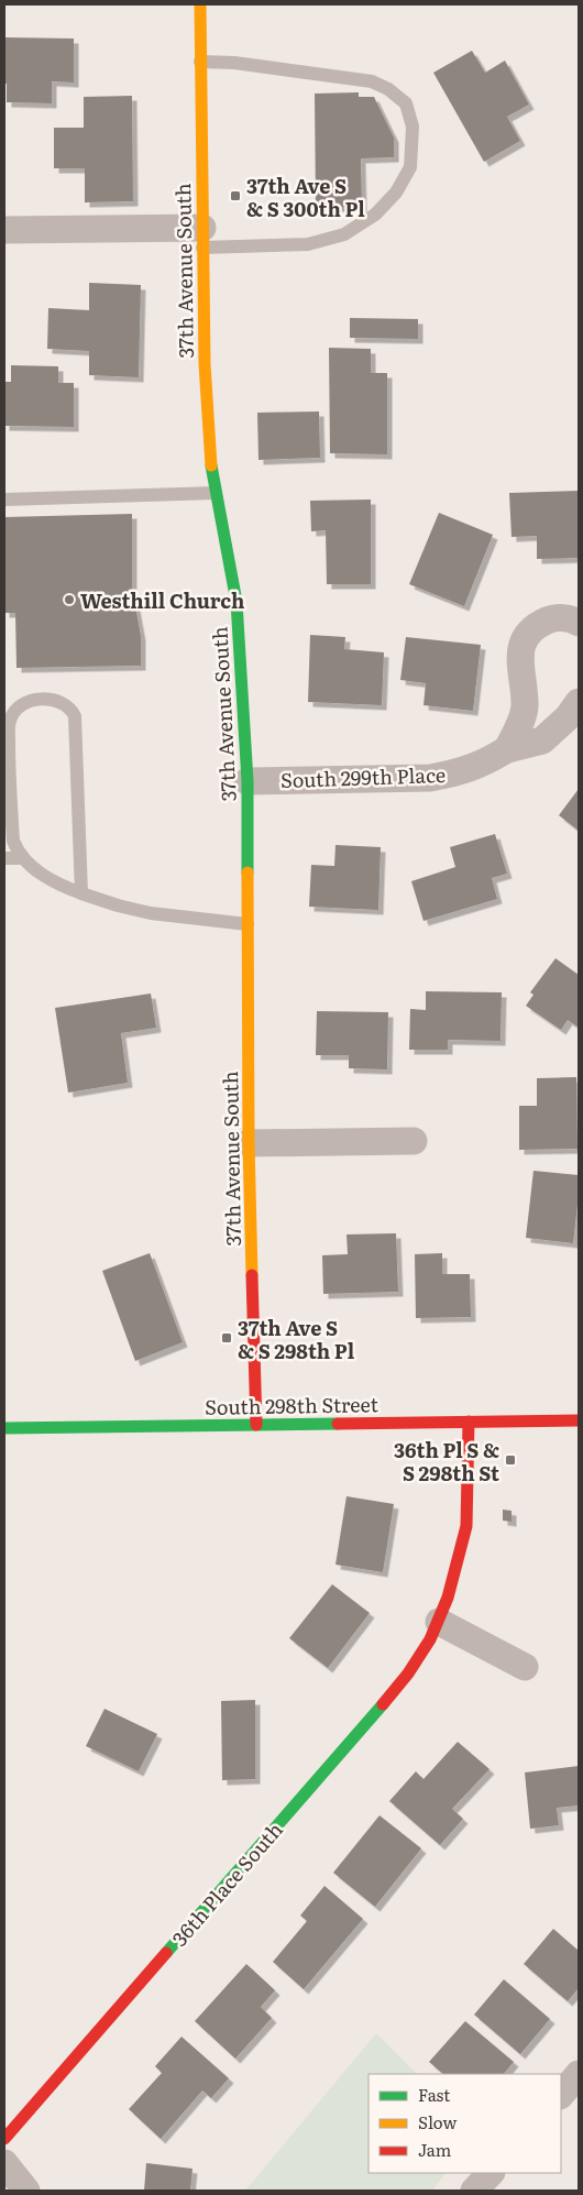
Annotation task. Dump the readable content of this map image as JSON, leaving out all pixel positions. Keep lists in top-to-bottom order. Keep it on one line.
{"streets":{"street":["37th Avenue South","South 299th Place","South 298th Street","36th Place South"]},"crossings":[["37th Avenue South","South 299th Place"],["37th Avenue South","South 298th Street"],["South 298th Street","36th Place South"]],"places":{"transit":["37th Ave S & S 300th Pl","37th Ave S & S 298th Pl","36th Pl S & S 298th St"],"other":["Westhill Church"]},"legend":["Fast","Slow","Jam"]}
